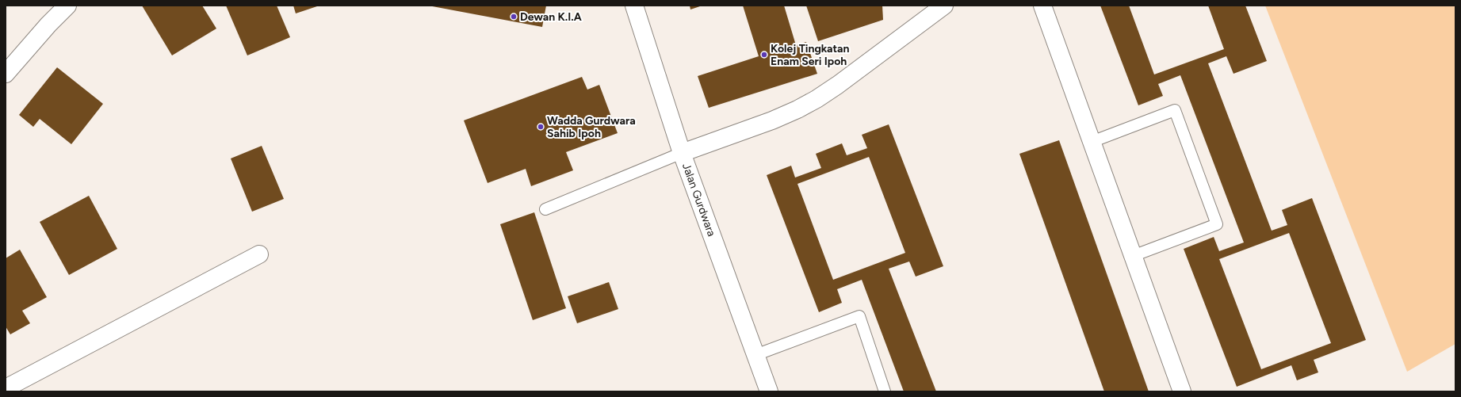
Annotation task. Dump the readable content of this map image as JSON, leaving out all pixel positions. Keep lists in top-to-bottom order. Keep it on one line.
{"streets":{"street":["Jalan Gurdwara"]},"places":["Dewan K.I.A","Kolej Tingkatan Enam Seri Ipoh","Wadda Gurdwara Sahib Ipoh"]}
